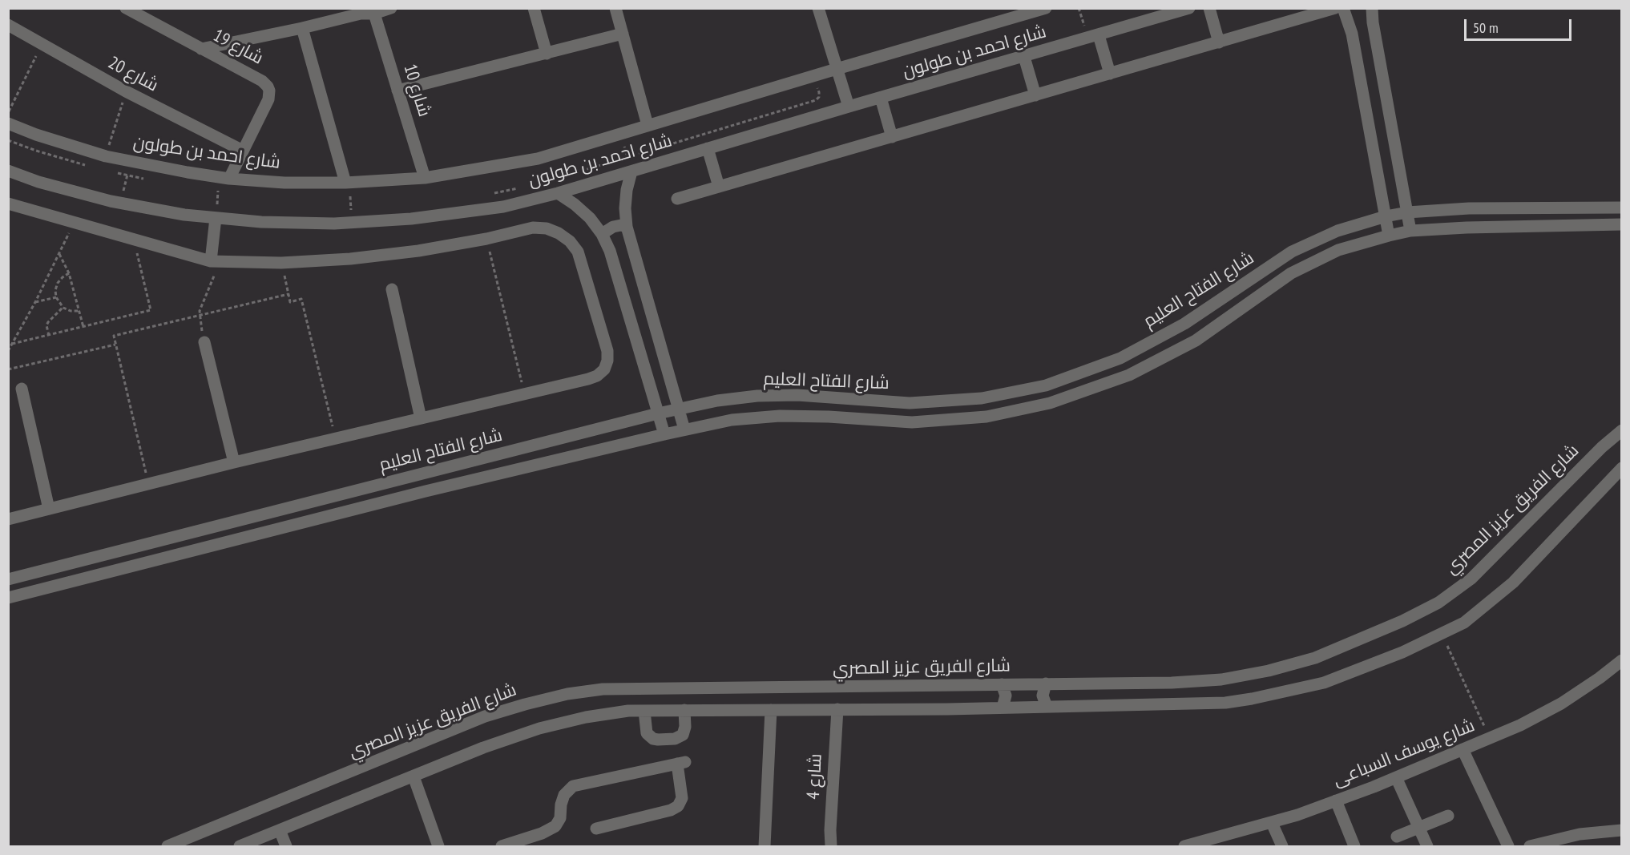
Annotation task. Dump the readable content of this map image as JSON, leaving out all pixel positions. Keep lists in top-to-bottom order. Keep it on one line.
{"streets":{"street":["شارع 19","شارع احمد بن طولون","شارع 20","شارع 10","شارع الفتاح العليم","شارع الفريق عزيز المصري","شارع يوسف السباعى","شارع 4"]},"crossings":[["شارع 19","شارع احمد بن طولون"],["شارع 19","شارع 20"],["شارع احمد بن طولون","شارع 10"]],"scale_bar":"50 m"}
